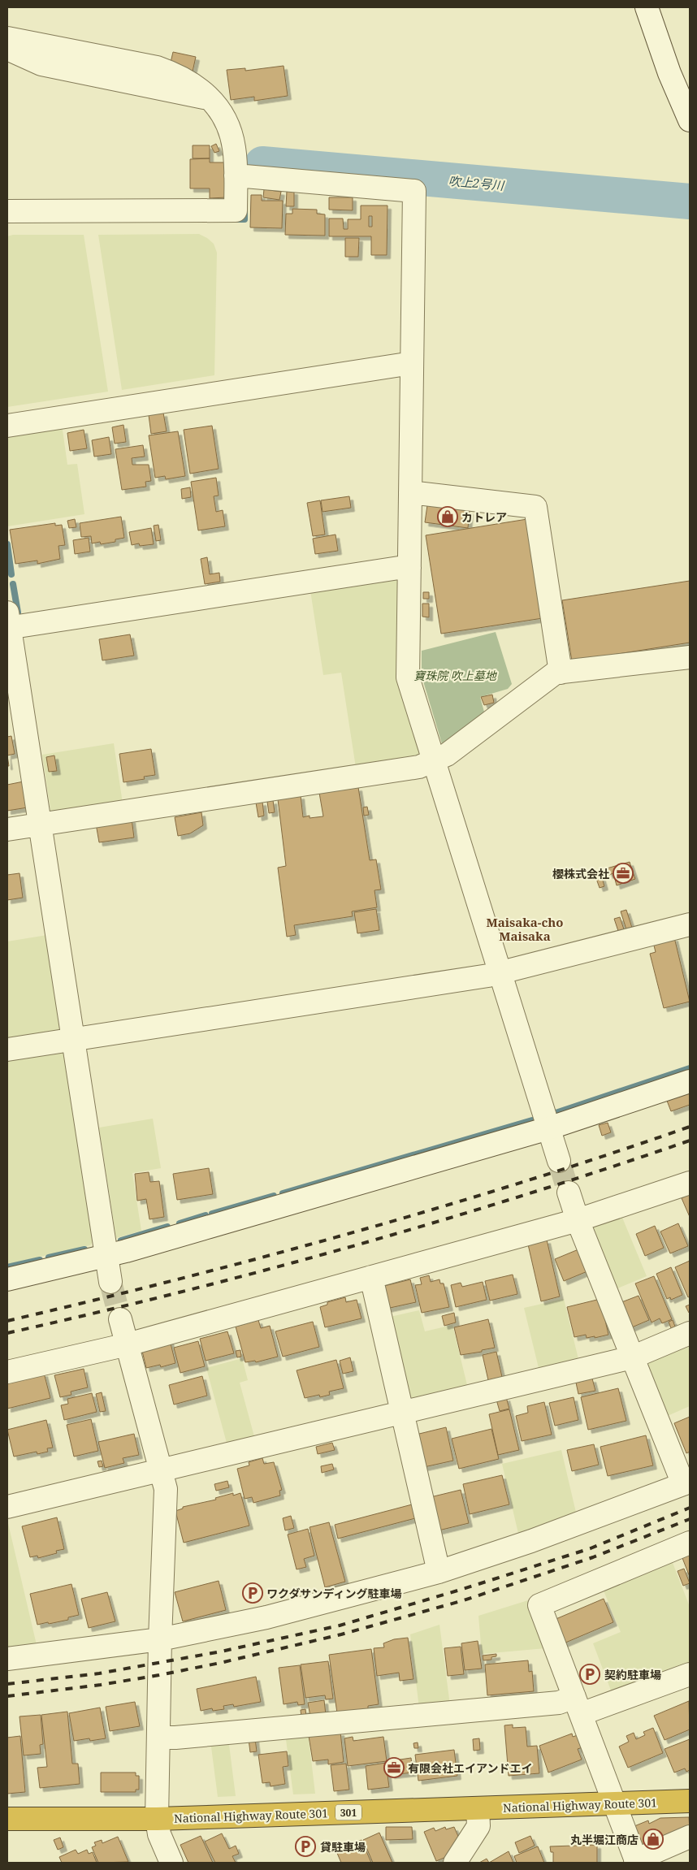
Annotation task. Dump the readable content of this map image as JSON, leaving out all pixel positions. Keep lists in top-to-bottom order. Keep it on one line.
{"streets":{"highway":["National Highway Route 301","301"]},"districts":["Maisaka-cho Maisaka"],"water":["吹上2号川"],"parks":["寶珠院 吹上墓地"],"places":{"shop":["カトレア","丸半堀江商店"],"office":["櫻株式会社","有限会社エイアンドエイ"],"parking":["ワクダサンディング駐車場","契約駐車場","貸駐車場"]}}
